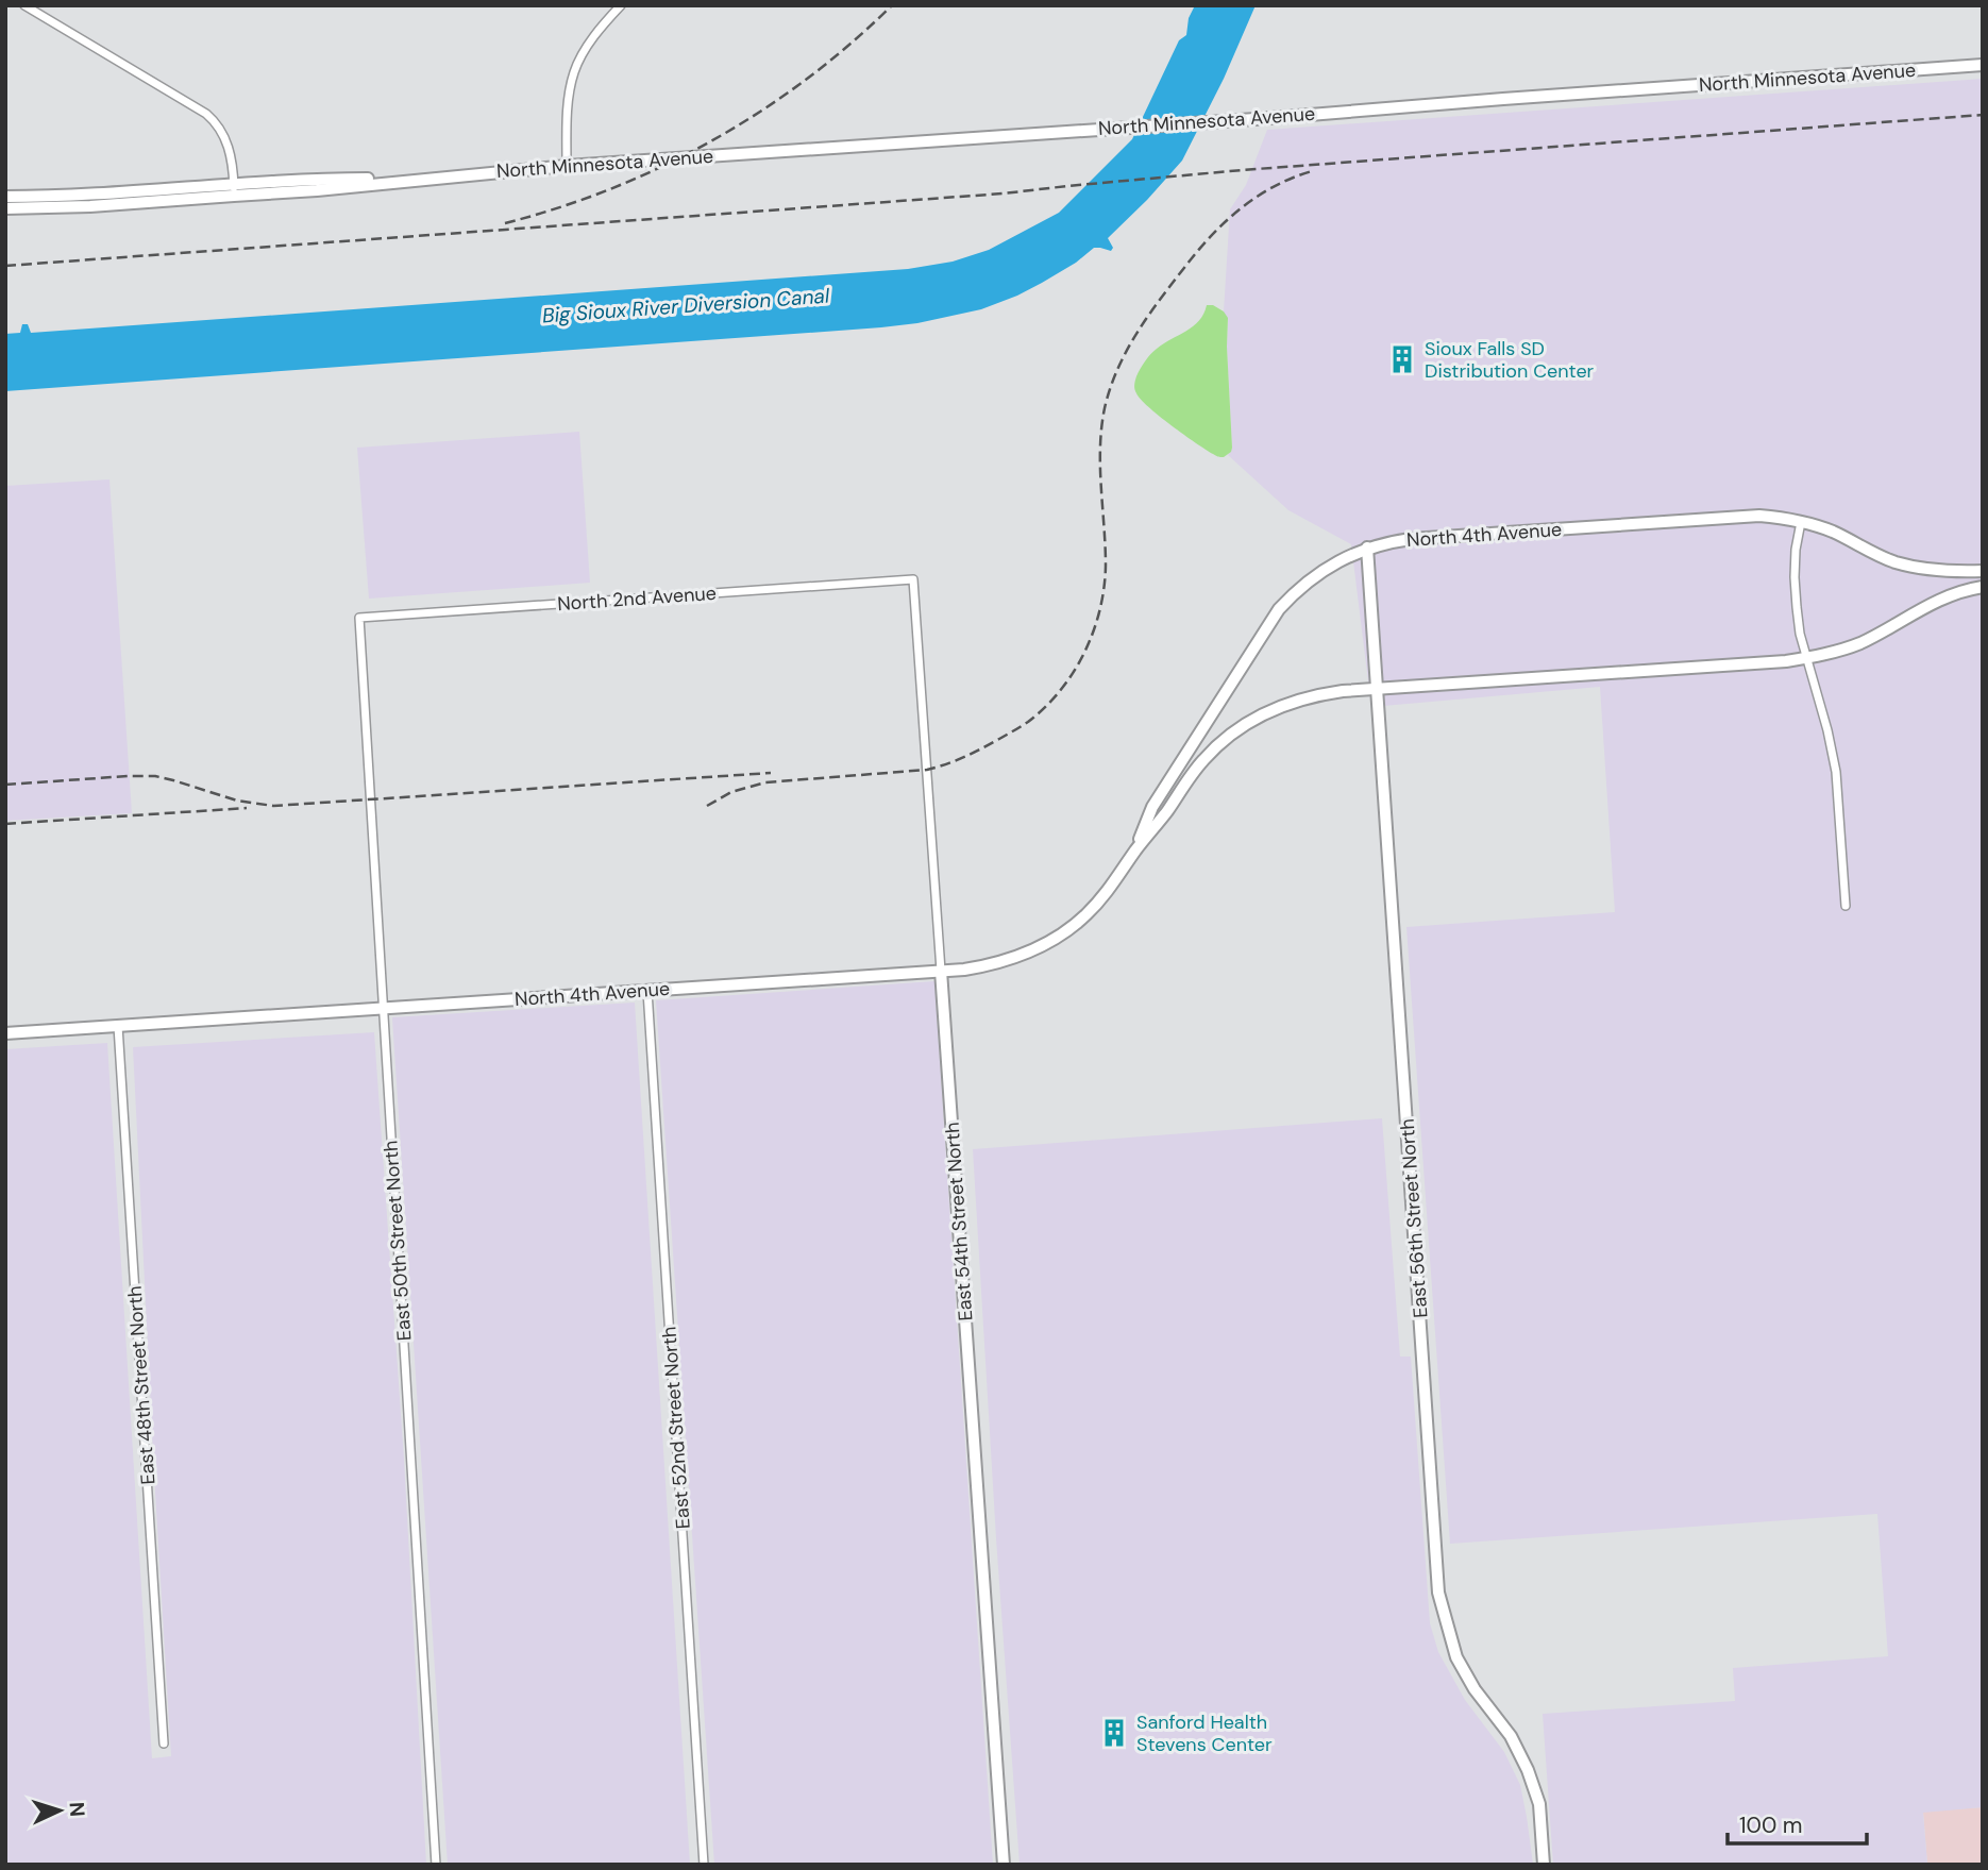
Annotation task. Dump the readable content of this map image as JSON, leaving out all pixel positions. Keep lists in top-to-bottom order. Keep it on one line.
{"streets":{"street":["North Minnesota Avenue","North 4th Avenue","North 2nd Avenue","East 56th Street North","East 54th Street North","East 50th Street North","East 48th Street North","East 52nd Street North"]},"crossings":[["North 4th Avenue","East 56th Street North"],["North 4th Avenue","East 54th Street North"],["North 4th Avenue","East 50th Street North"],["North 4th Avenue","East 48th Street North"],["North 4th Avenue","East 52nd Street North"],["North 2nd Avenue","East 54th Street North"],["North 2nd Avenue","East 50th Street North"]],"water":["Big Sioux River Diversion Canal"],"places":{"building":["Sioux Falls SD Distribution Center","Sanford Health Stevens Center"]},"scale_bar":"100 m","north":"right"}
